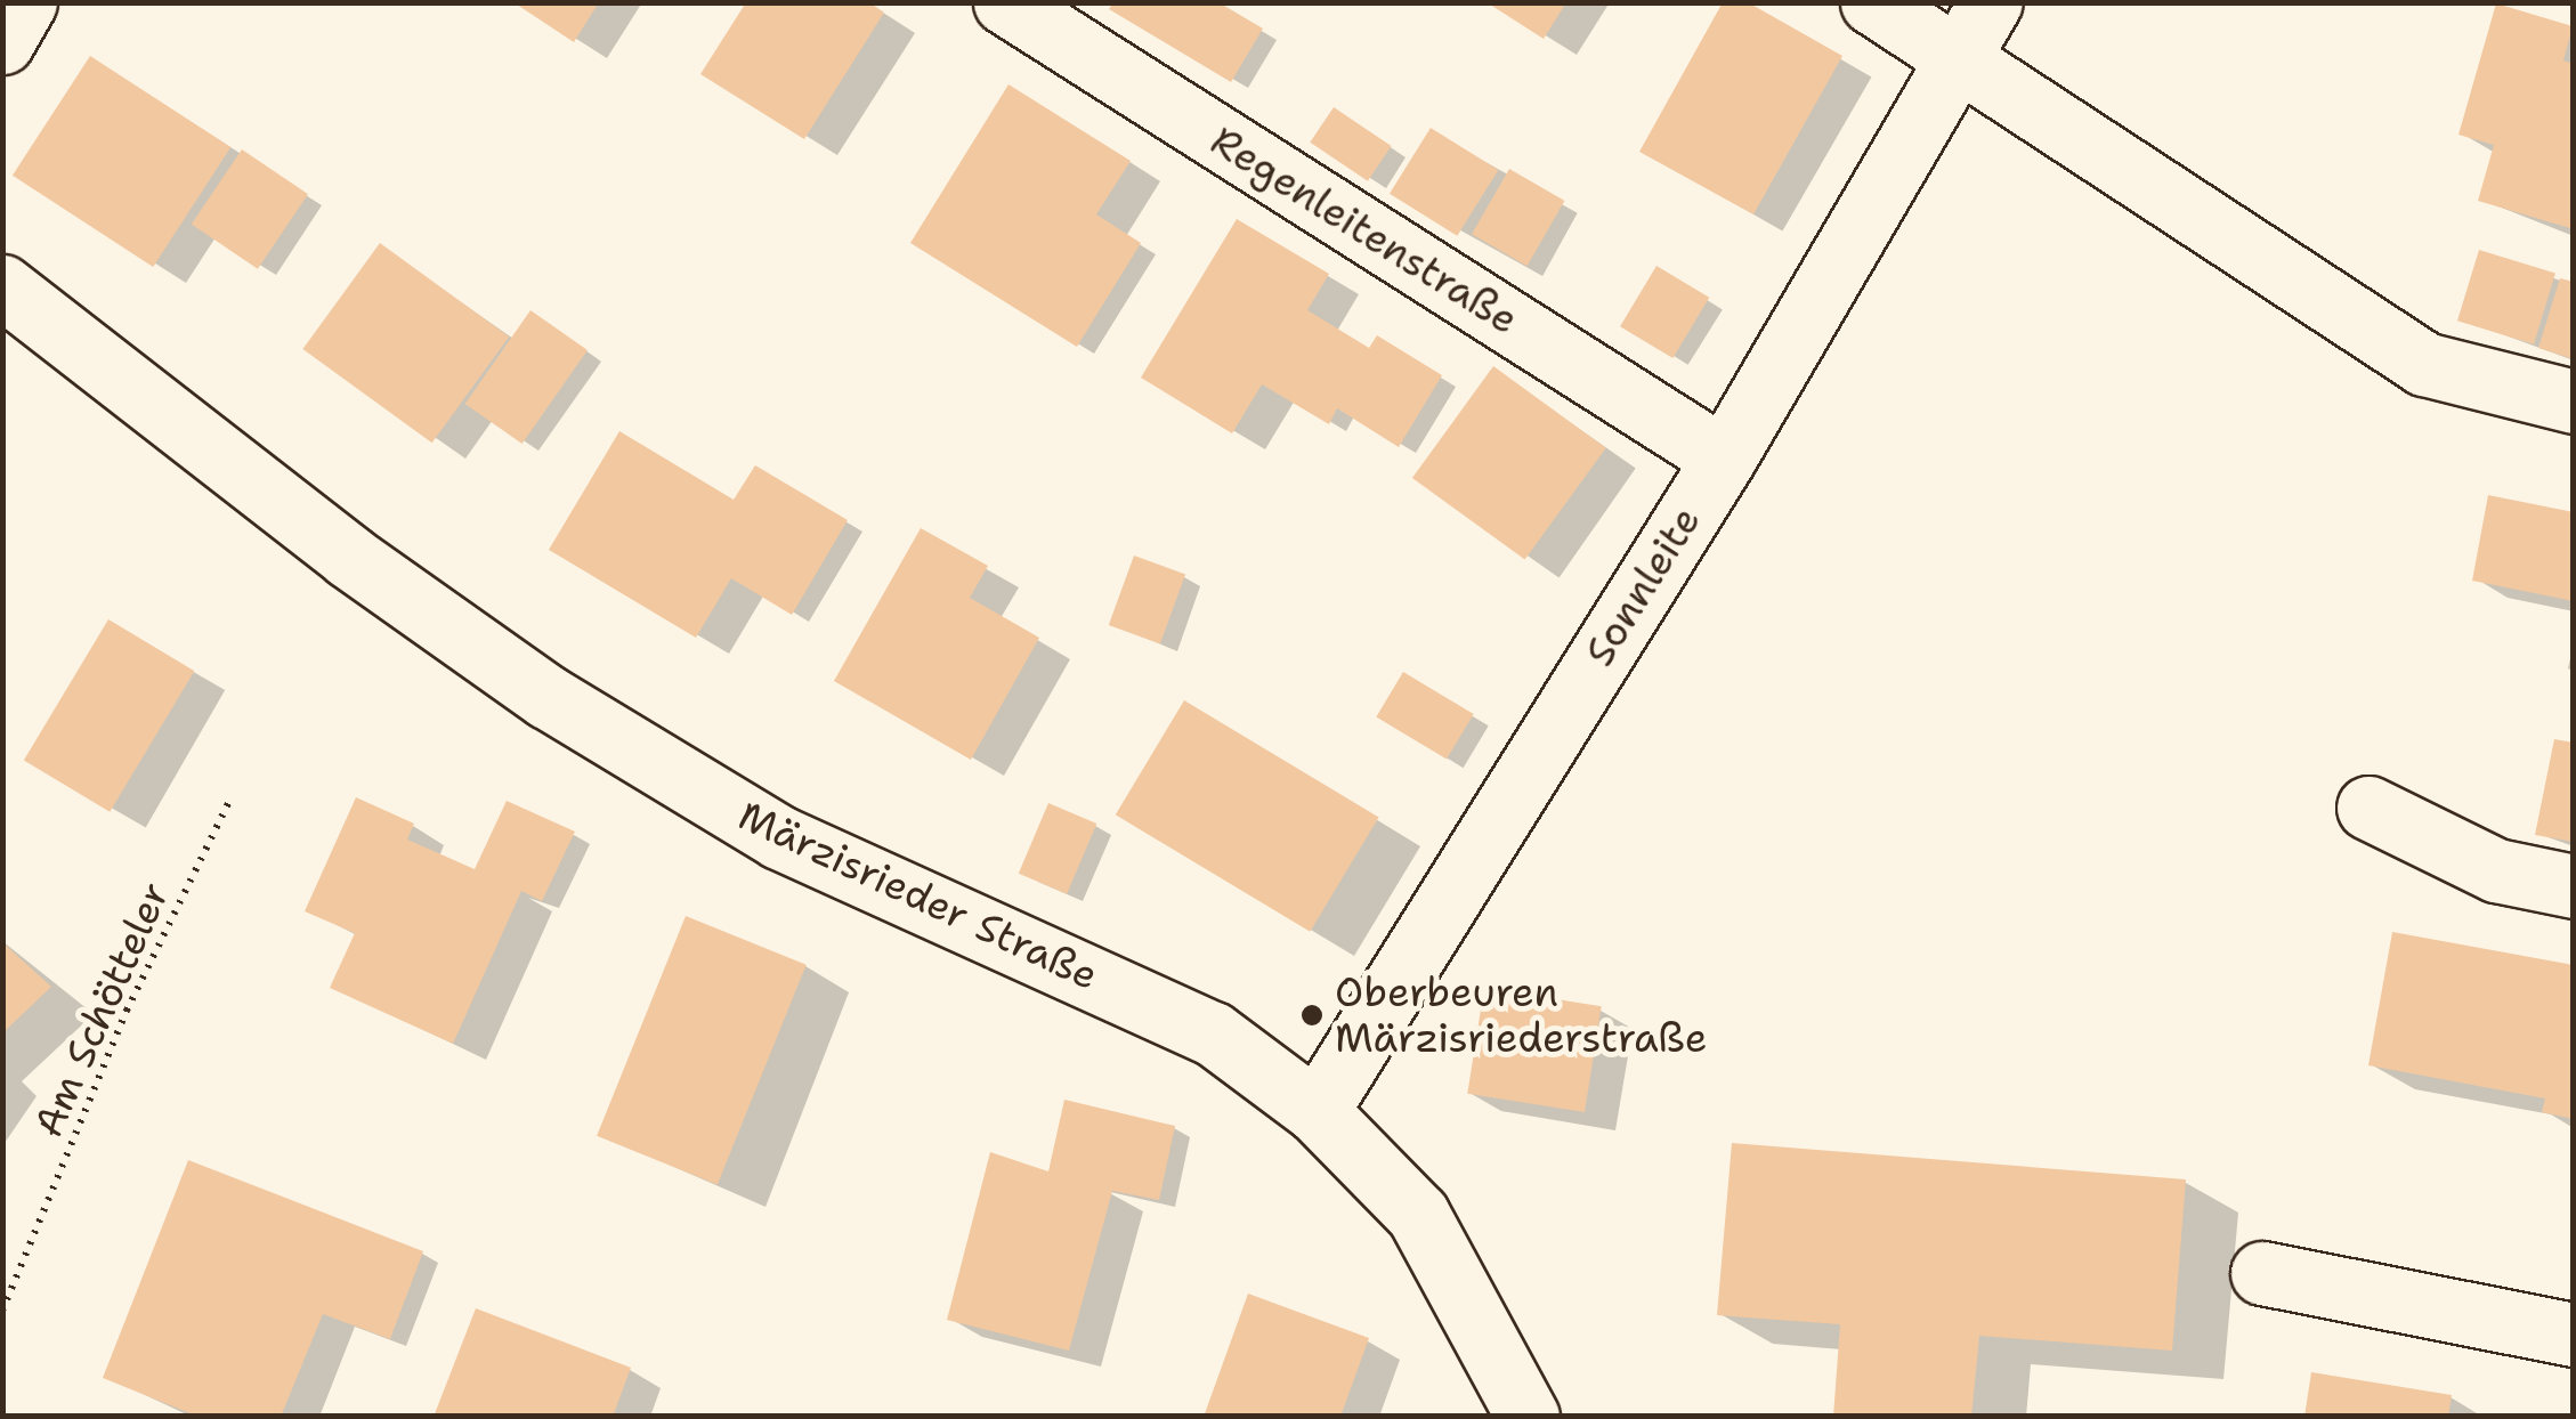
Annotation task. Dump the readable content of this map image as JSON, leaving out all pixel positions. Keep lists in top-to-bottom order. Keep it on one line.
{"streets":{"street":["Regenleitenstraße","Sonnleite","Märzisrieder Straße"],"path":["Am Schötteler"]},"crossings":[["Regenleitenstraße","Sonnleite"],["Sonnleite","Märzisrieder Straße"]],"places":["Oberbeuren Märzisriederstraße"]}
